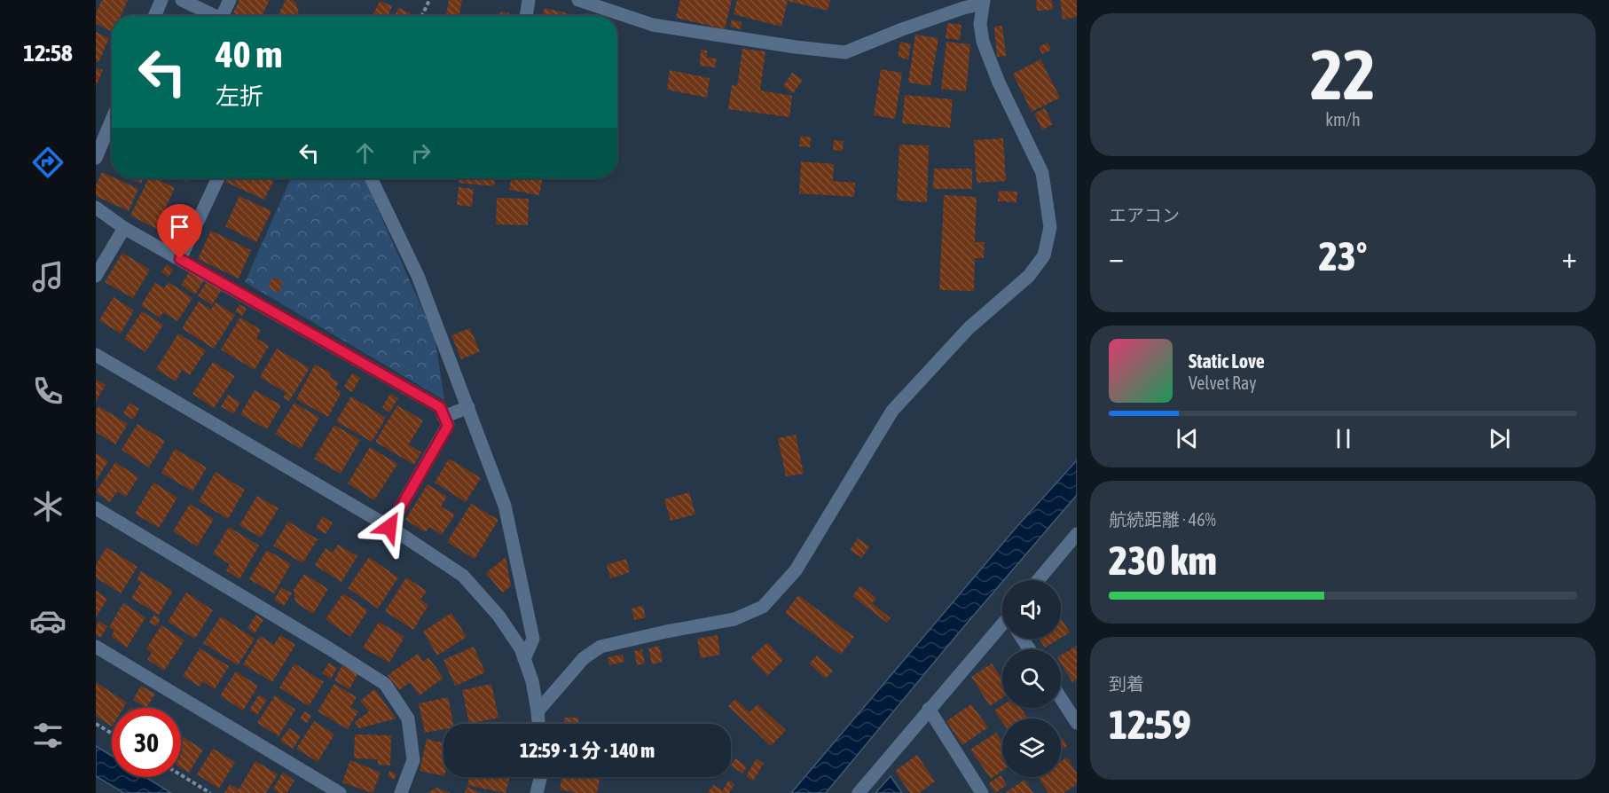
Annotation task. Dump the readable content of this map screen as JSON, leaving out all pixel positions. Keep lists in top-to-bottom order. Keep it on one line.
{"page":{"tabs":"12:58","tile":[["22","km/h"],"エアコン",["航続距離 · 46%","230 km"],["到着","12:59"]],"turn":["40 m","左折"],"heat":["−","23°","+"],"song":["Static Love","Velvet Ray"],"limit":"30","trip":"12:59 · 1 分 · 140 m"}}
